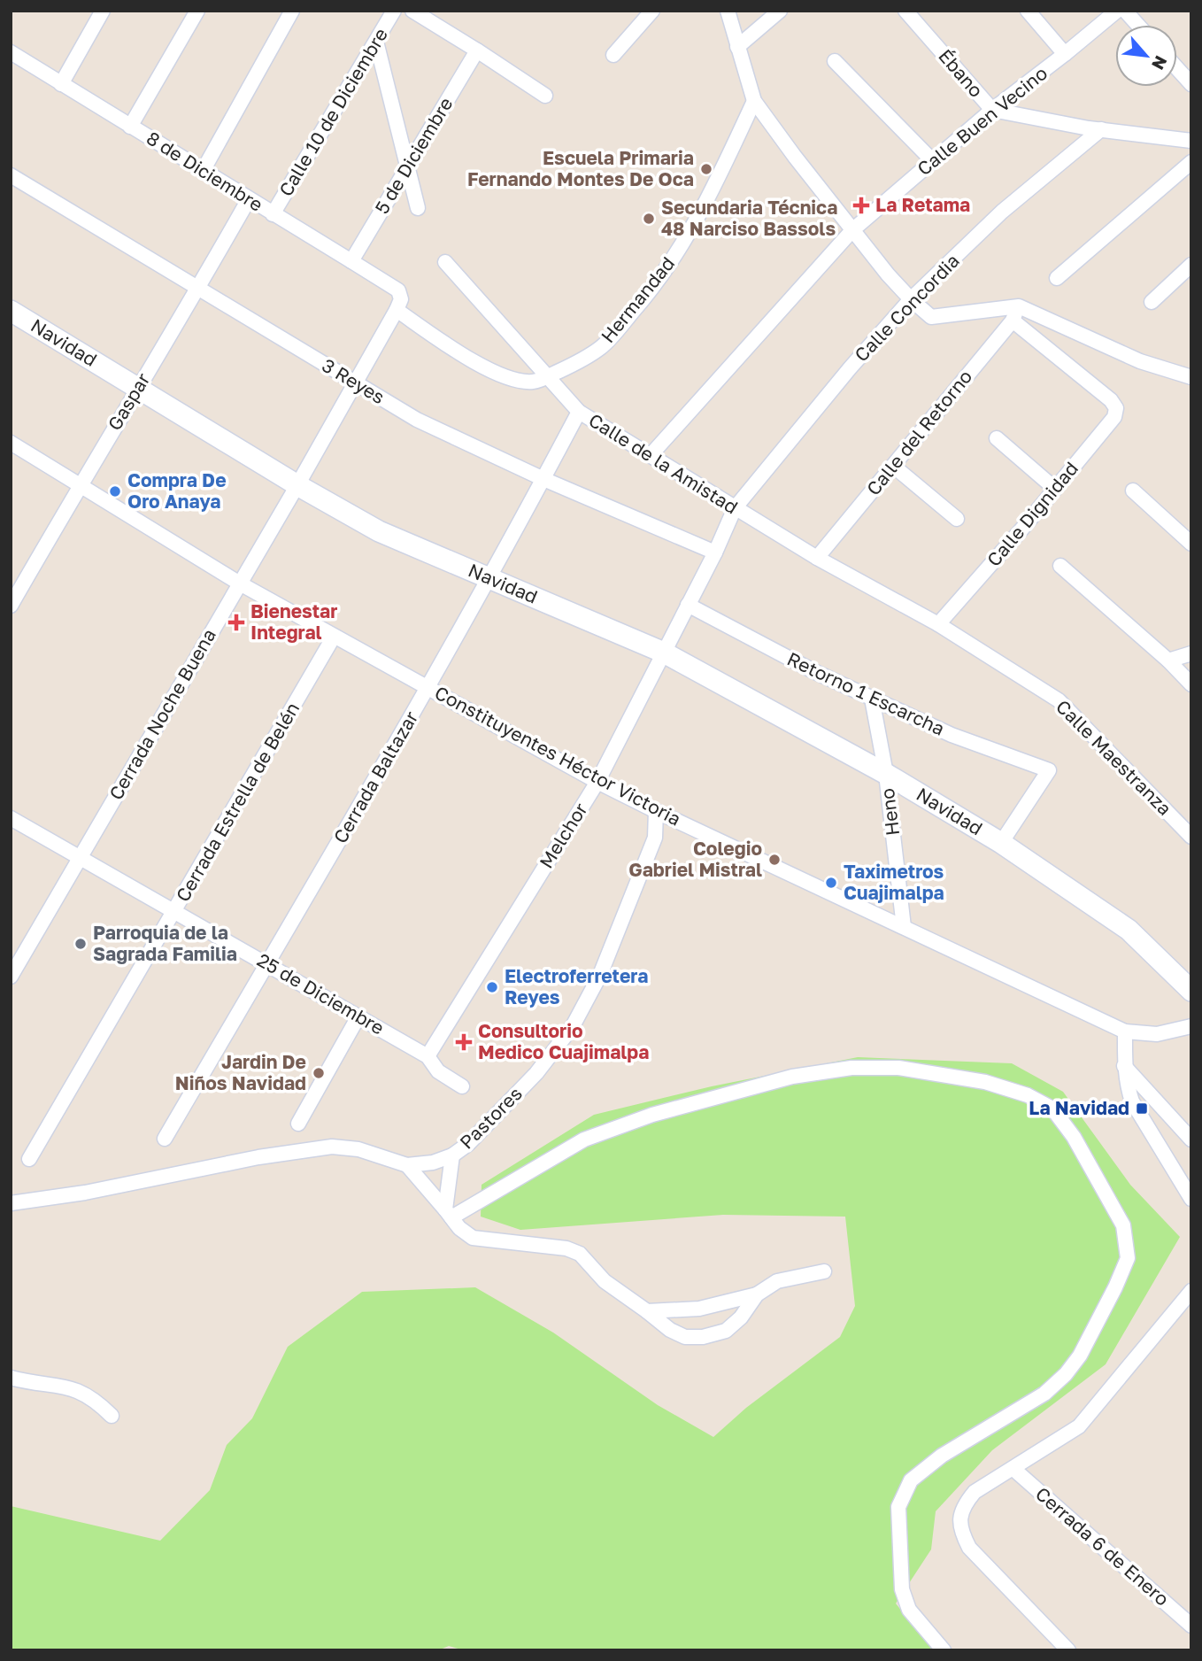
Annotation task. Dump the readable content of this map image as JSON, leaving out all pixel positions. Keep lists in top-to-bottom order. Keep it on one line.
{"streets":{"street":["Ébano","Calle 10 de Diciembre","Calle Buen Vecino","5 de Diciembre","8 de Diciembre","Hermandad","Calle Concordia","Navidad","3 Reyes","Gaspar","Calle del Retorno","Calle de la Amistad","Calle Dignidad","Retorno 1 Escarcha","Cerrada Noche Buena","Constituyentes Héctor Victoria","Calle Maestranza","Cerrada Baltazar","Cerrada Estrella de Belén","Heno","Melchor","25 de Diciembre","Pastores","Cerrada 6 de Enero"]},"crossings":[["Ébano","Calle Buen Vecino"],["Ébano","Calle Concordia"],["Calle 10 de Diciembre","8 de Diciembre"],["Calle Buen Vecino","Calle de la Amistad"],["5 de Diciembre","8 de Diciembre"],["8 de Diciembre","Gaspar"],["8 de Diciembre","Cerrada Noche Buena"],["Hermandad","Calle de la Amistad"],["Calle Concordia","Calle de la Amistad"],["Calle Concordia","Melchor"],["Navidad","Gaspar"],["Navidad","Retorno 1 Escarcha"],["Navidad","Cerrada Noche Buena"],["Navidad","Cerrada Baltazar"],["Navidad","Heno"],["Navidad","Melchor"],["3 Reyes","Gaspar"],["3 Reyes","Cerrada Noche Buena"],["3 Reyes","Cerrada Baltazar"],["3 Reyes","Melchor"],["Gaspar","Constituyentes Héctor Victoria"],["Calle del Retorno","Calle de la Amistad"],["Calle del Retorno","Calle Dignidad"],["Calle de la Amistad","Calle Dignidad"],["Calle de la Amistad","Calle Maestranza"],["Calle de la Amistad","Cerrada Baltazar"],["Calle de la Amistad","Melchor"],["Calle Dignidad","Calle Maestranza"],["Retorno 1 Escarcha","Heno"],["Retorno 1 Escarcha","Melchor"],["Cerrada Noche Buena","Constituyentes Héctor Victoria"],["Cerrada Noche Buena","25 de Diciembre"],["Constituyentes Héctor Victoria","Cerrada Baltazar"],["Constituyentes Héctor Victoria","Cerrada Estrella de Belén"],["Constituyentes Héctor Victoria","Heno"],["Constituyentes Héctor Victoria","Melchor"],["Constituyentes Héctor Victoria","Pastores"],["Cerrada Baltazar","25 de Diciembre"],["Cerrada Estrella de Belén","25 de Diciembre"],["Melchor","25 de Diciembre"]],"places":{"other":["Escuela Primaria Fernando Montes De Oca","Secundaria Técnica 48 Narciso Bassols","Compra De Oro Anaya","Colegio Gabriel Mistral","Taximetros Cuajimalpa","Parroquia de la Sagrada Familia","Electroferretera Reyes","Jardin De Niños Navidad"],"health":["La Retama","Bienestar Integral","Consultorio Medico Cuajimalpa"],"transit":["La Navidad"]},"north":"bottom right"}
